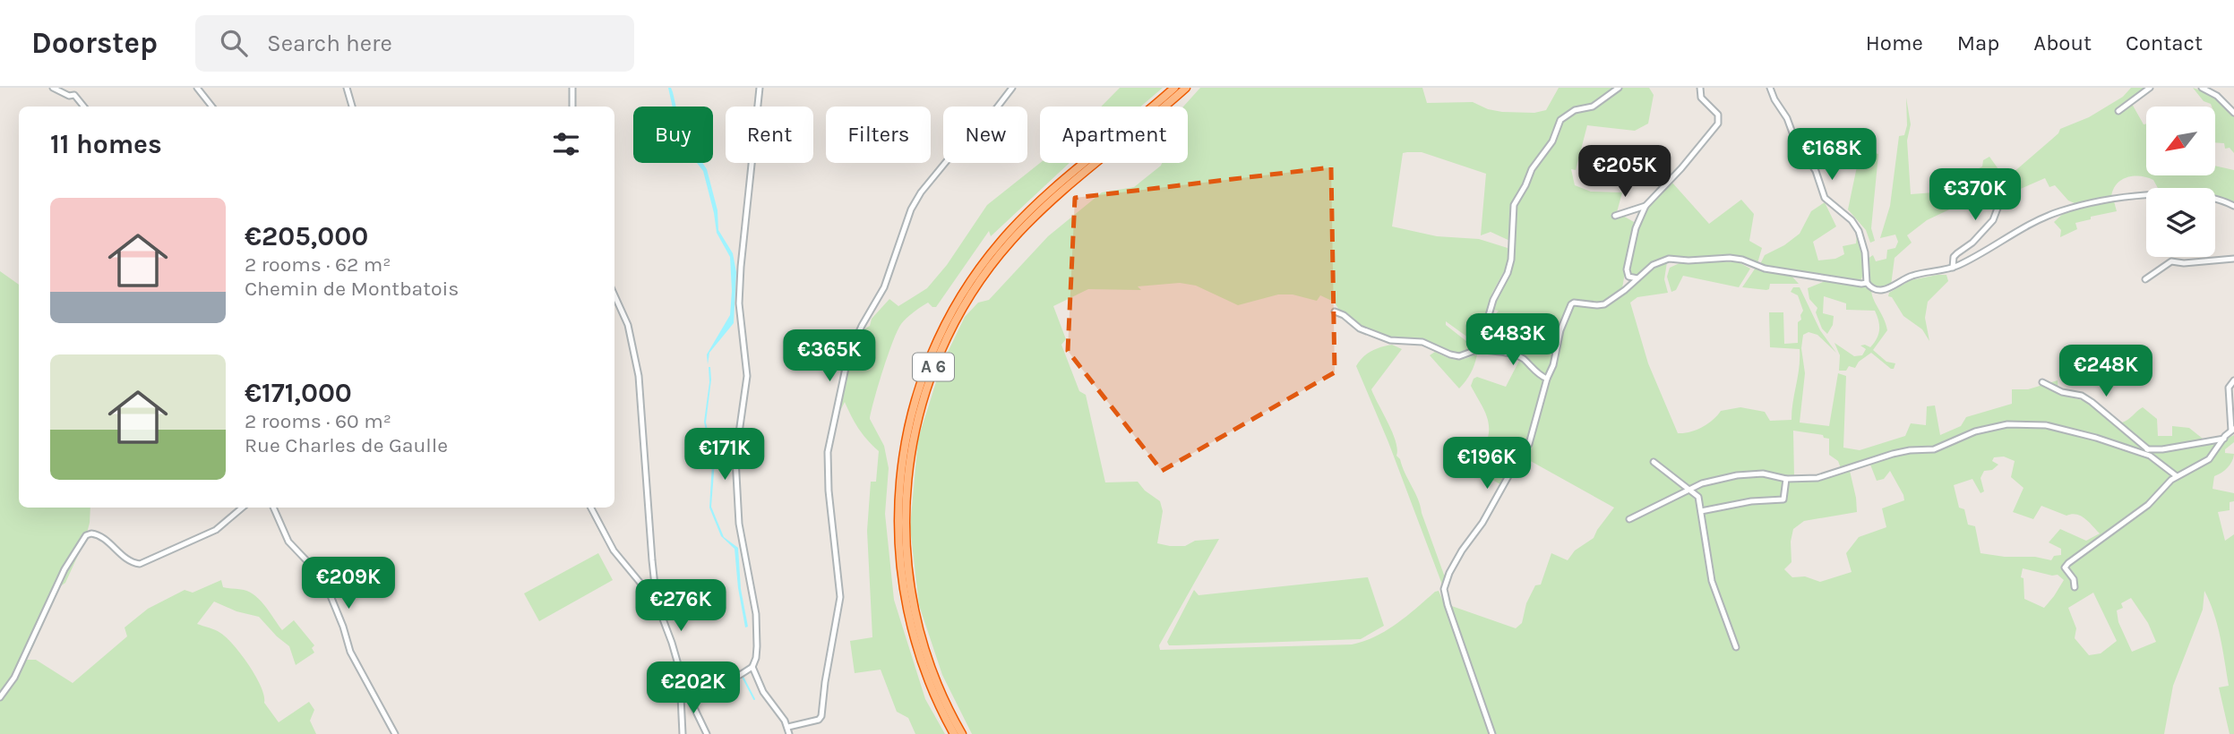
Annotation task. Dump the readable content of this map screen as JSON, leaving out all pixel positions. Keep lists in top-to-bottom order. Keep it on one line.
{"streets":{"highway":["A 6"]},"north":"bottom left","page":{"header":"Doorstep","search":"Search here","nav":["Home","Map","About","Contact"],"chip":["Buy","Rent","Filters","New","Apartment"],"heading":"11 homes","price":["€168K","€205K","€370K","€483K","€365K","€248K","€171K","€196K","€209K","€276K","€202K"],"list":[{"name":"€205,000","note":"2 rooms · 62 m² · Chemin de Montbatois"},{"name":"€171,000","note":"2 rooms · 60 m² · Rue Charles de Gaulle"}]}}
